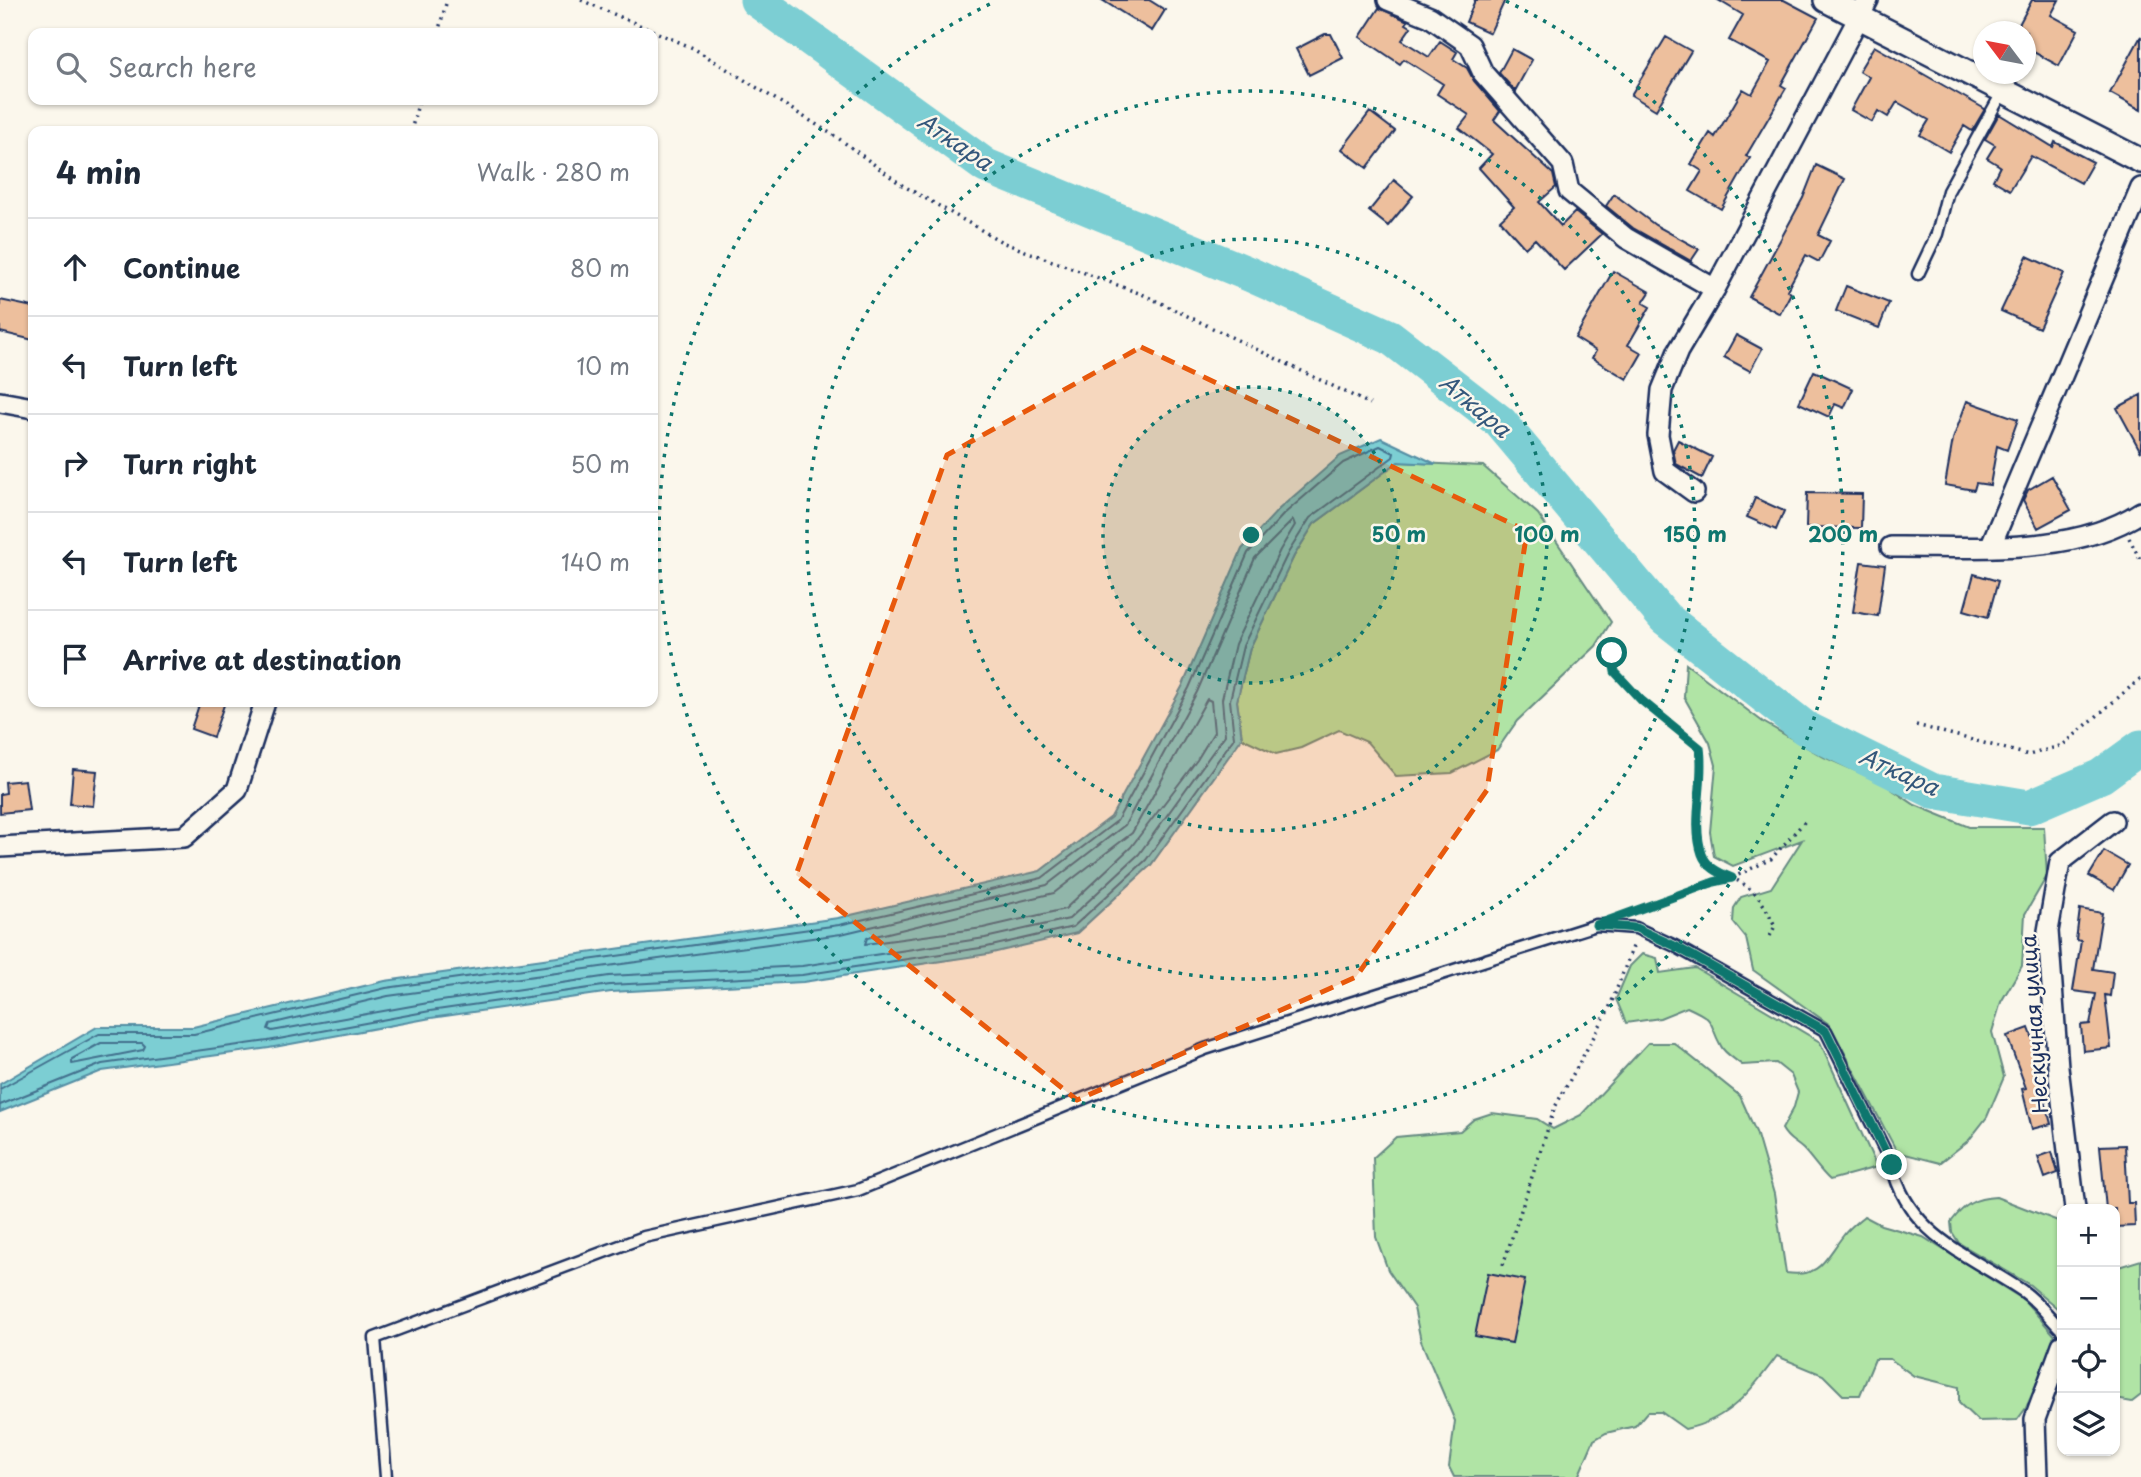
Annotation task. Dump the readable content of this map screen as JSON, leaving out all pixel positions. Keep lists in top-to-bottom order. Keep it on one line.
{"streets":{"street":["Нескучная улица"]},"water":["Аткара"],"north":"top left","page":{"search":"Search here","heading":["4 min","Walk · 280 m"],"list":[["Continue","80 m"],["Turn left","10 m"],["Turn right","50 m"],["Turn left","140 m"],"Arrive at destination"],"map_buttons":["+","−"]},"rings":["50 m","100 m","150 m","200 m"]}
